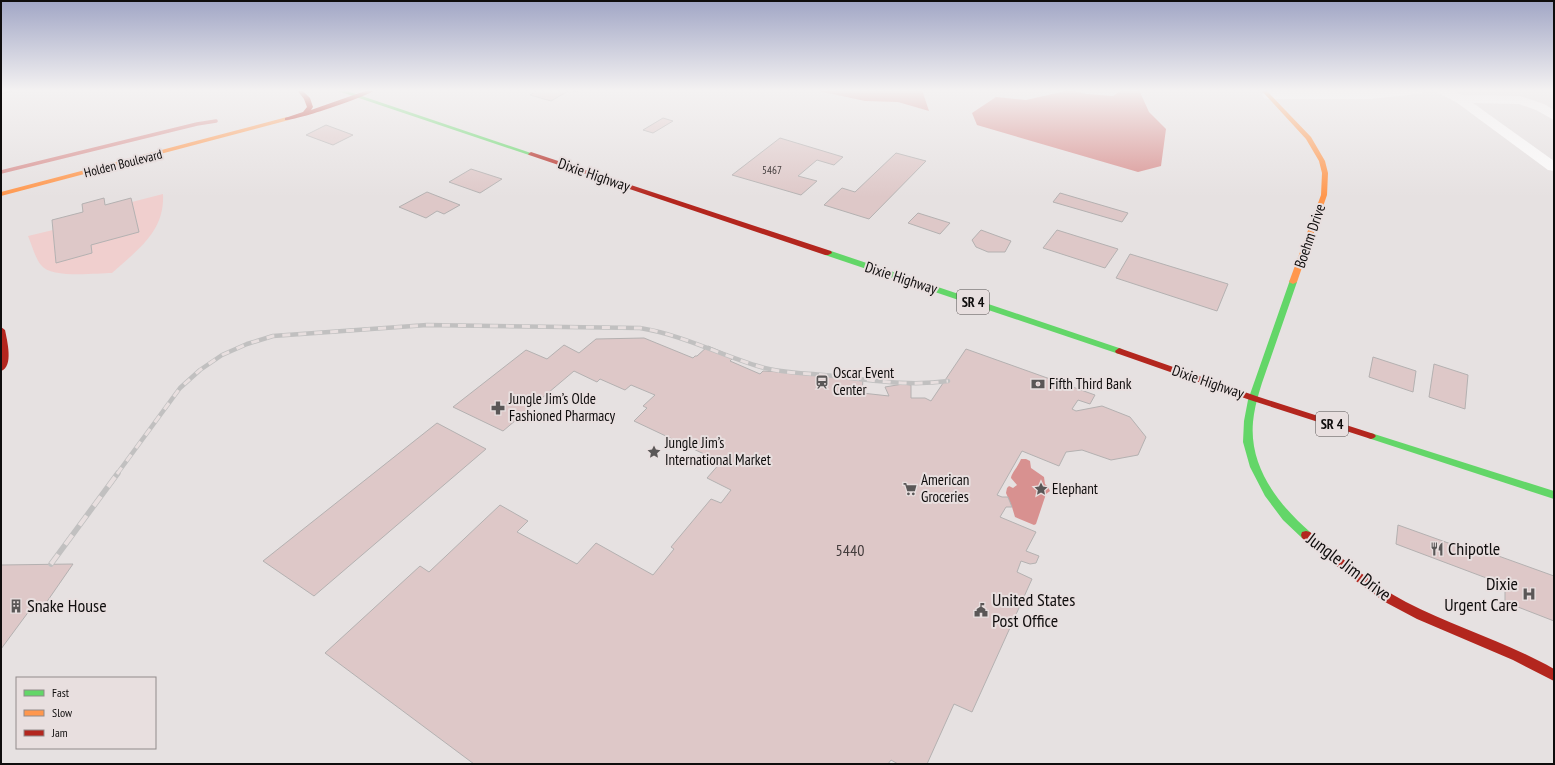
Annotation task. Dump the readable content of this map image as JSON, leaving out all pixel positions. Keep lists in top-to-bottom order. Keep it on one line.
{"streets":{"main road":["Holden Boulevard","Dixie Highway","Boehm Drive","SR 4","Jungle Jim Drive"]},"crossings":[["Dixie Highway","Boehm Drive"],["Dixie Highway","Jungle Jim Drive"],["Boehm Drive","Jungle Jim Drive"]],"places":{"station":["Oscar Event Center"],"bank":["Fifth Third Bank"],"pharmacy":["Jungle Jim’s Olde Fashioned Pharmacy"],"place":["Jungle Jim’s International Market","Elephant"],"supermarket":["American Groceries"],"restaurant":["Chipotle"],"hospital":["Dixie Urgent Care"],"building":["Snake House"],"public building":["United States Post Office"]},"house_numbers":["5467","5440"],"legend":["Fast","Slow","Jam"]}
